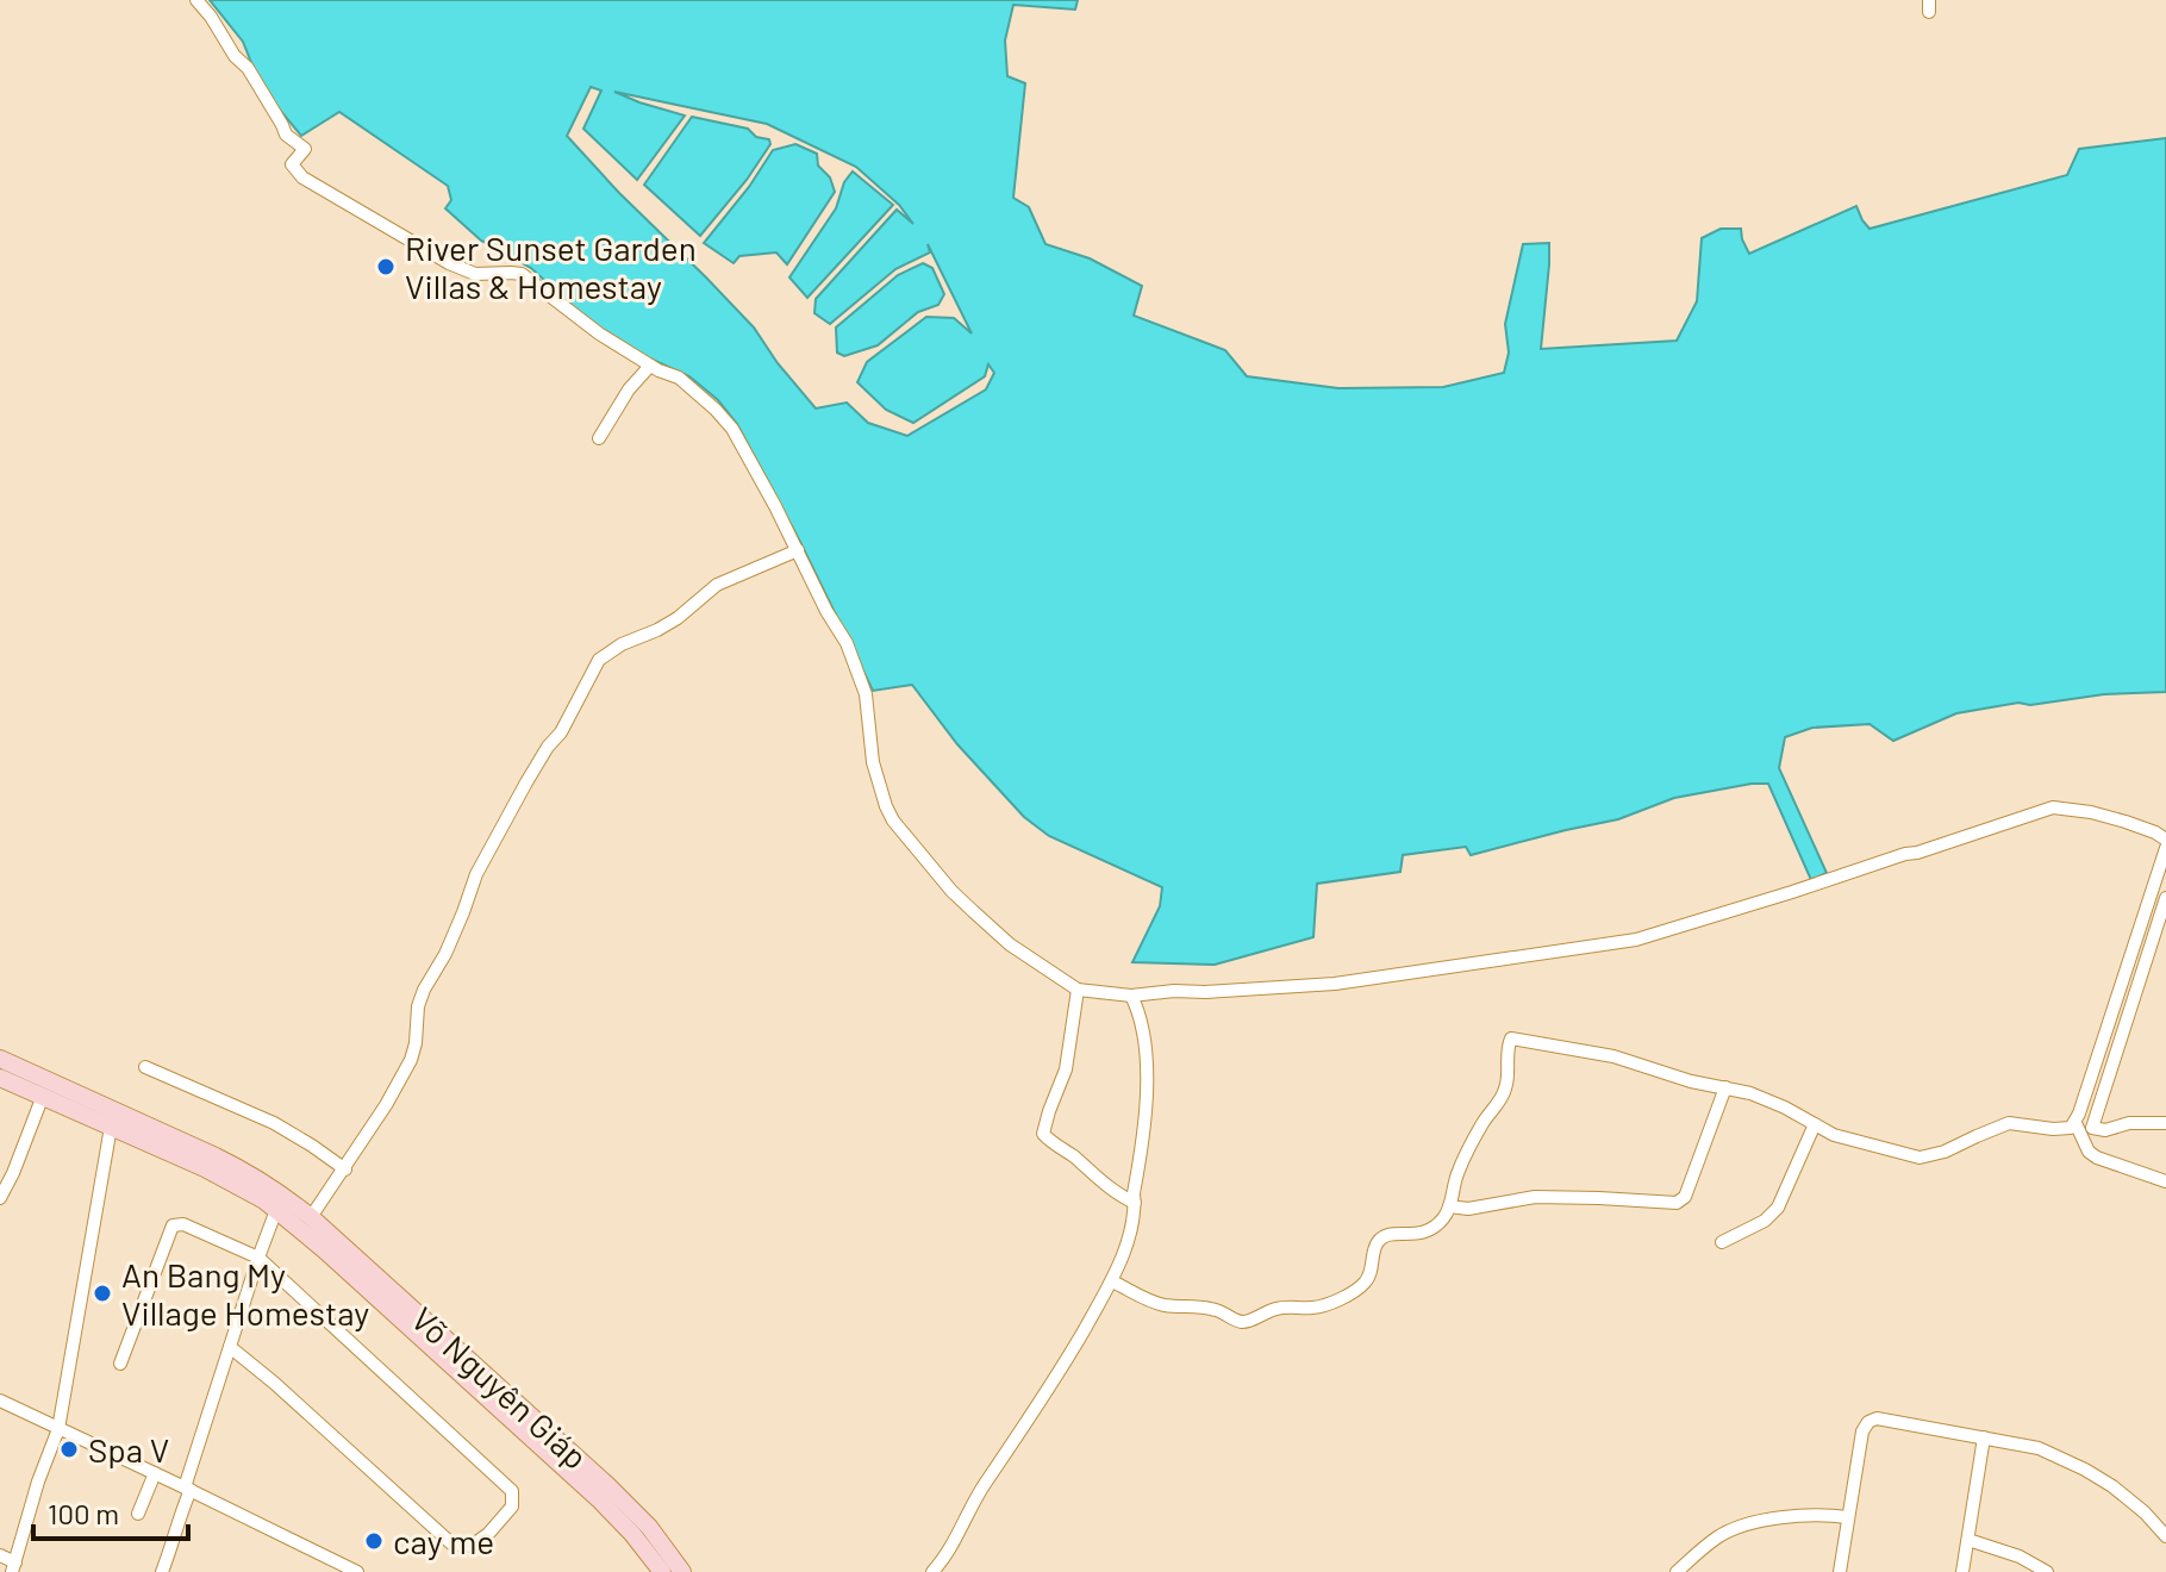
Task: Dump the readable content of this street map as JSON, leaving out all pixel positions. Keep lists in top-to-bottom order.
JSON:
{
  "streets": {
    "main road": ["Võ Nguyên Giáp"]
  },
  "places": [
    "River Sunset Garden Villas & Homestay",
    "An Bang My Village Homestay",
    "Spa V",
    "cay me"
  ],
  "scale_bar": "100 m"
}
